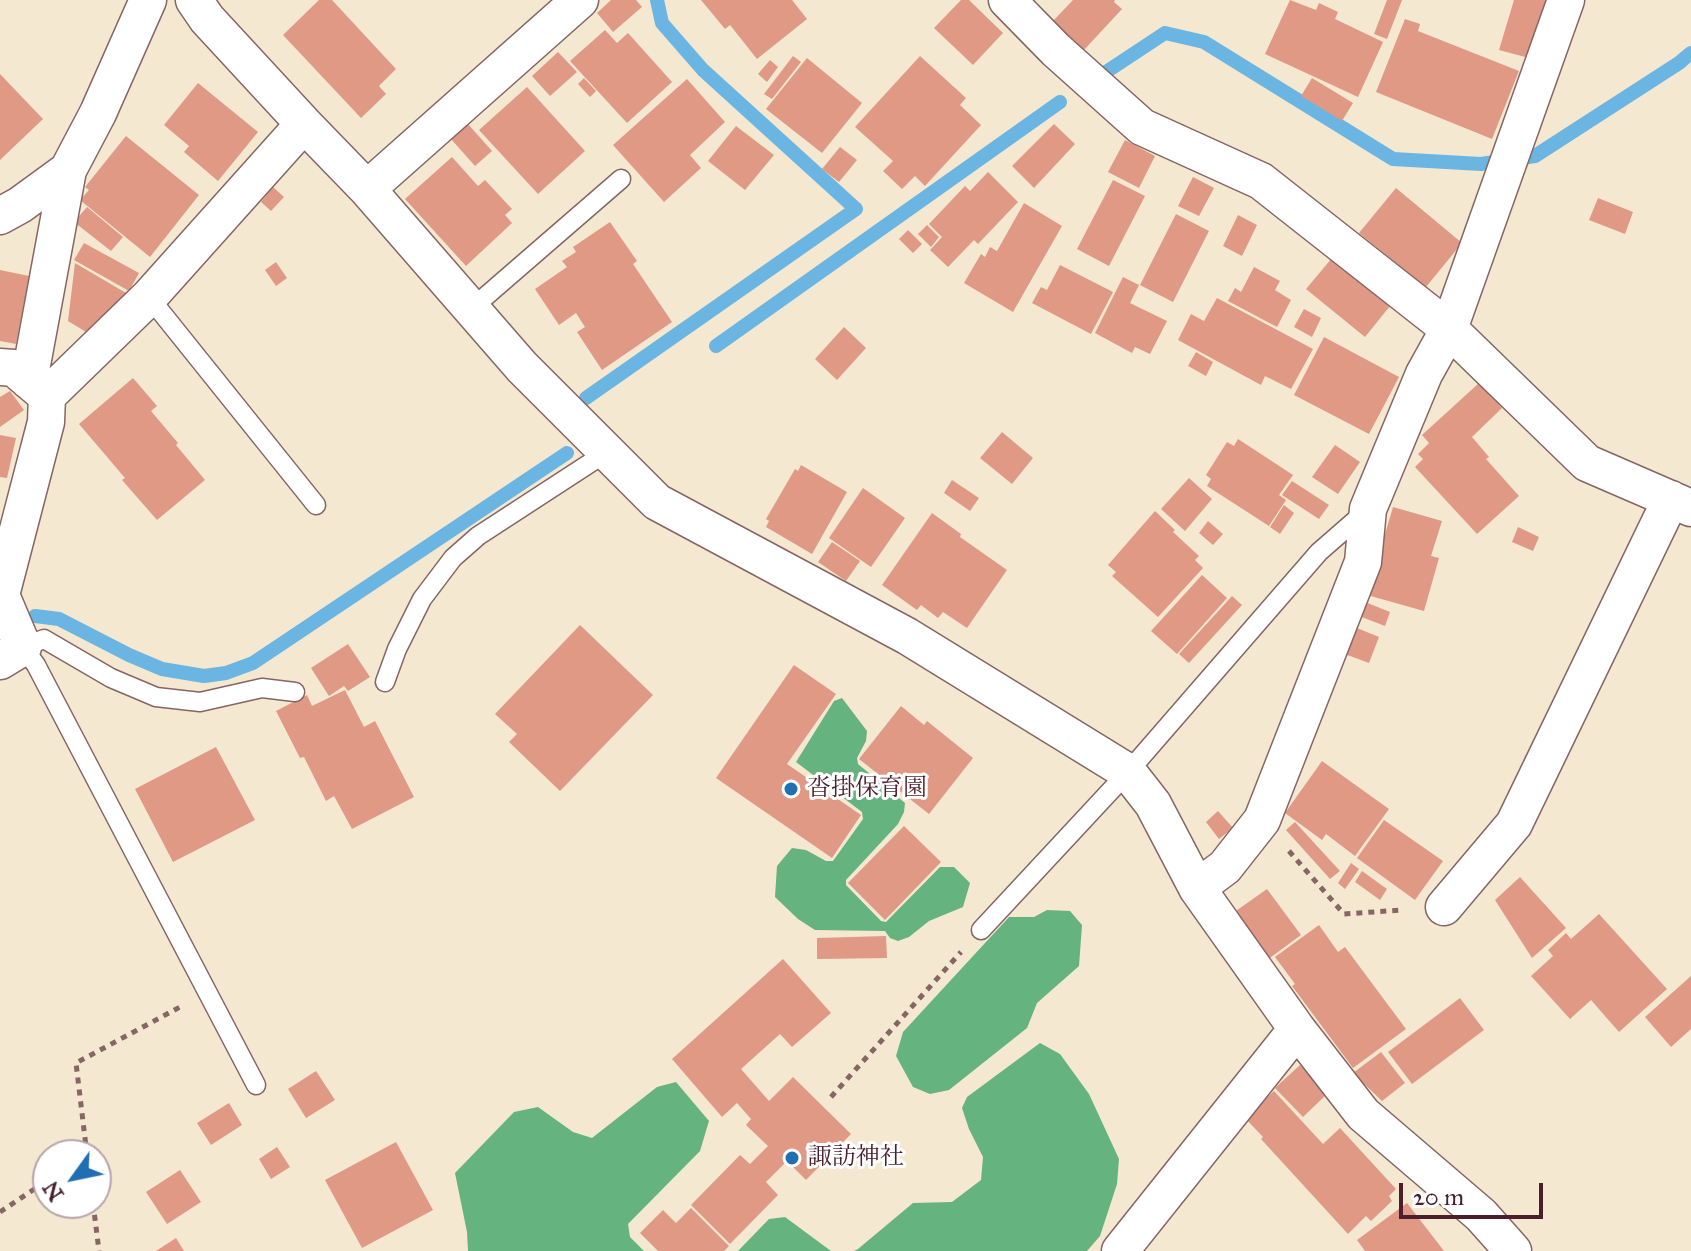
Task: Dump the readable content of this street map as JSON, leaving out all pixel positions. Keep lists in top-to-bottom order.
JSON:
{
  "places": ["沓掛保育園", "諏訪神社"],
  "scale_bar": "20 m",
  "north": "bottom left"
}
